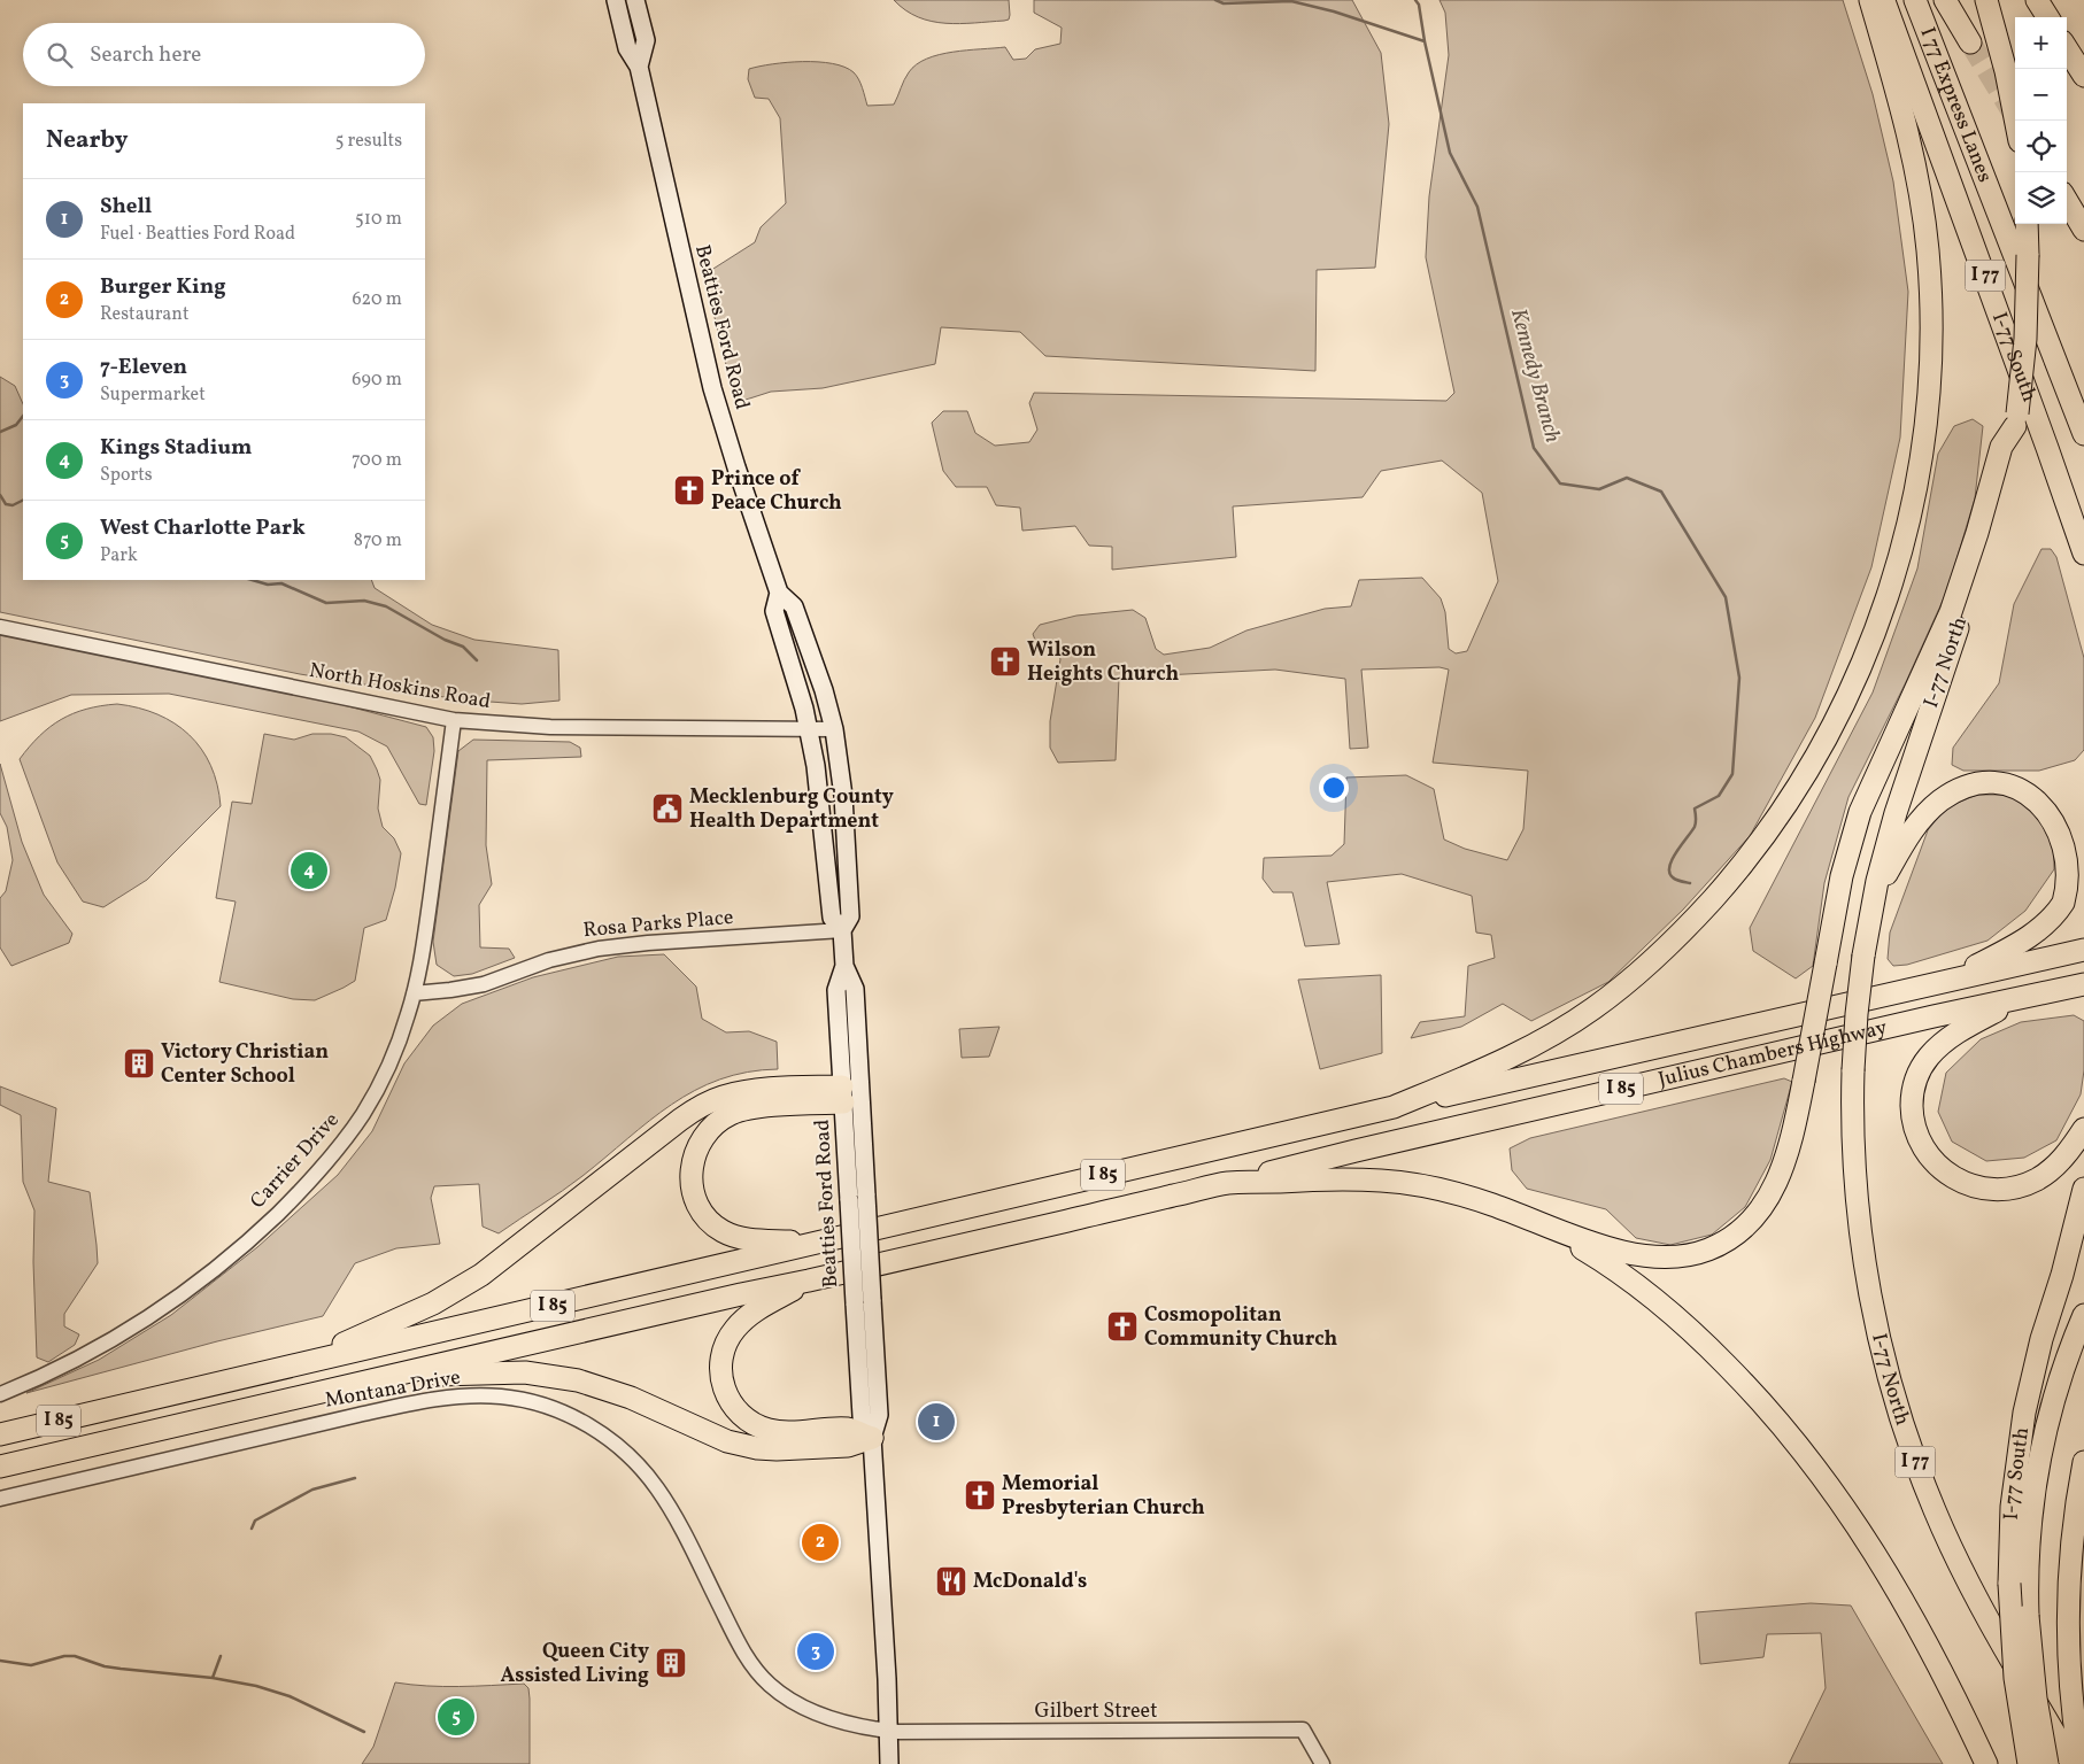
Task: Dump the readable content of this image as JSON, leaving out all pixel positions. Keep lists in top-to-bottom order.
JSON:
{
  "streets": {
    "highway": [
      "I 77 Express Lanes",
      "I 77",
      "I-77 South",
      "I-77 North",
      "Julius Chambers Highway",
      "I 85"
    ],
    "main road": ["Beatties Ford Road"],
    "street": [
      "North Hoskins Road",
      "Rosa Parks Place",
      "Carrier Drive",
      "Montana Drive",
      "Gilbert Street"
    ]
  },
  "crossings": [
    ["Beatties Ford Road", "North Hoskins Road"],
    ["Beatties Ford Road", "Rosa Parks Place"],
    ["Beatties Ford Road", "Montana Drive"],
    ["Beatties Ford Road", "Gilbert Street"],
    ["North Hoskins Road", "Carrier Drive"],
    ["Rosa Parks Place", "Carrier Drive"],
    ["Julius Chambers Highway", "I 85"],
    ["Montana Drive", "Gilbert Street"]
  ],
  "water": ["Kennedy Branch"],
  "places": {
    "church": [
      "Prince of Peace Church",
      "Wilson Heights Church",
      "Cosmopolitan Community Church",
      "Memorial Presbyterian Church"
    ],
    "public building": ["Mecklenburg County Health Department"],
    "building": ["Victory Christian Center School", "Queen City Assisted Living"],
    "restaurant": ["McDonald's"]
  },
  "page": {
    "map_buttons": ["+", "−"],
    "search": "Search here",
    "heading": ["Nearby", "5 results"],
    "list": [
      {
        "mark": "1",
        "name": "Shell",
        "note": "Fuel · Beatties Ford Road",
        "value": "510 m"
      },
      {
        "mark": "2",
        "name": "Burger King",
        "note": "Restaurant",
        "value": "620 m"
      },
      {
        "mark": "3",
        "name": "7-Eleven",
        "note": "Supermarket",
        "value": "690 m"
      },
      {
        "mark": "4",
        "name": "Kings Stadium",
        "note": "Sports",
        "value": "700 m"
      },
      {
        "mark": "5",
        "name": "West Charlotte Park",
        "note": "Park",
        "value": "870 m"
      }
    ],
    "pins": [
      "4",
      "1",
      "2",
      "3",
      "5"
    ]
  }
}
